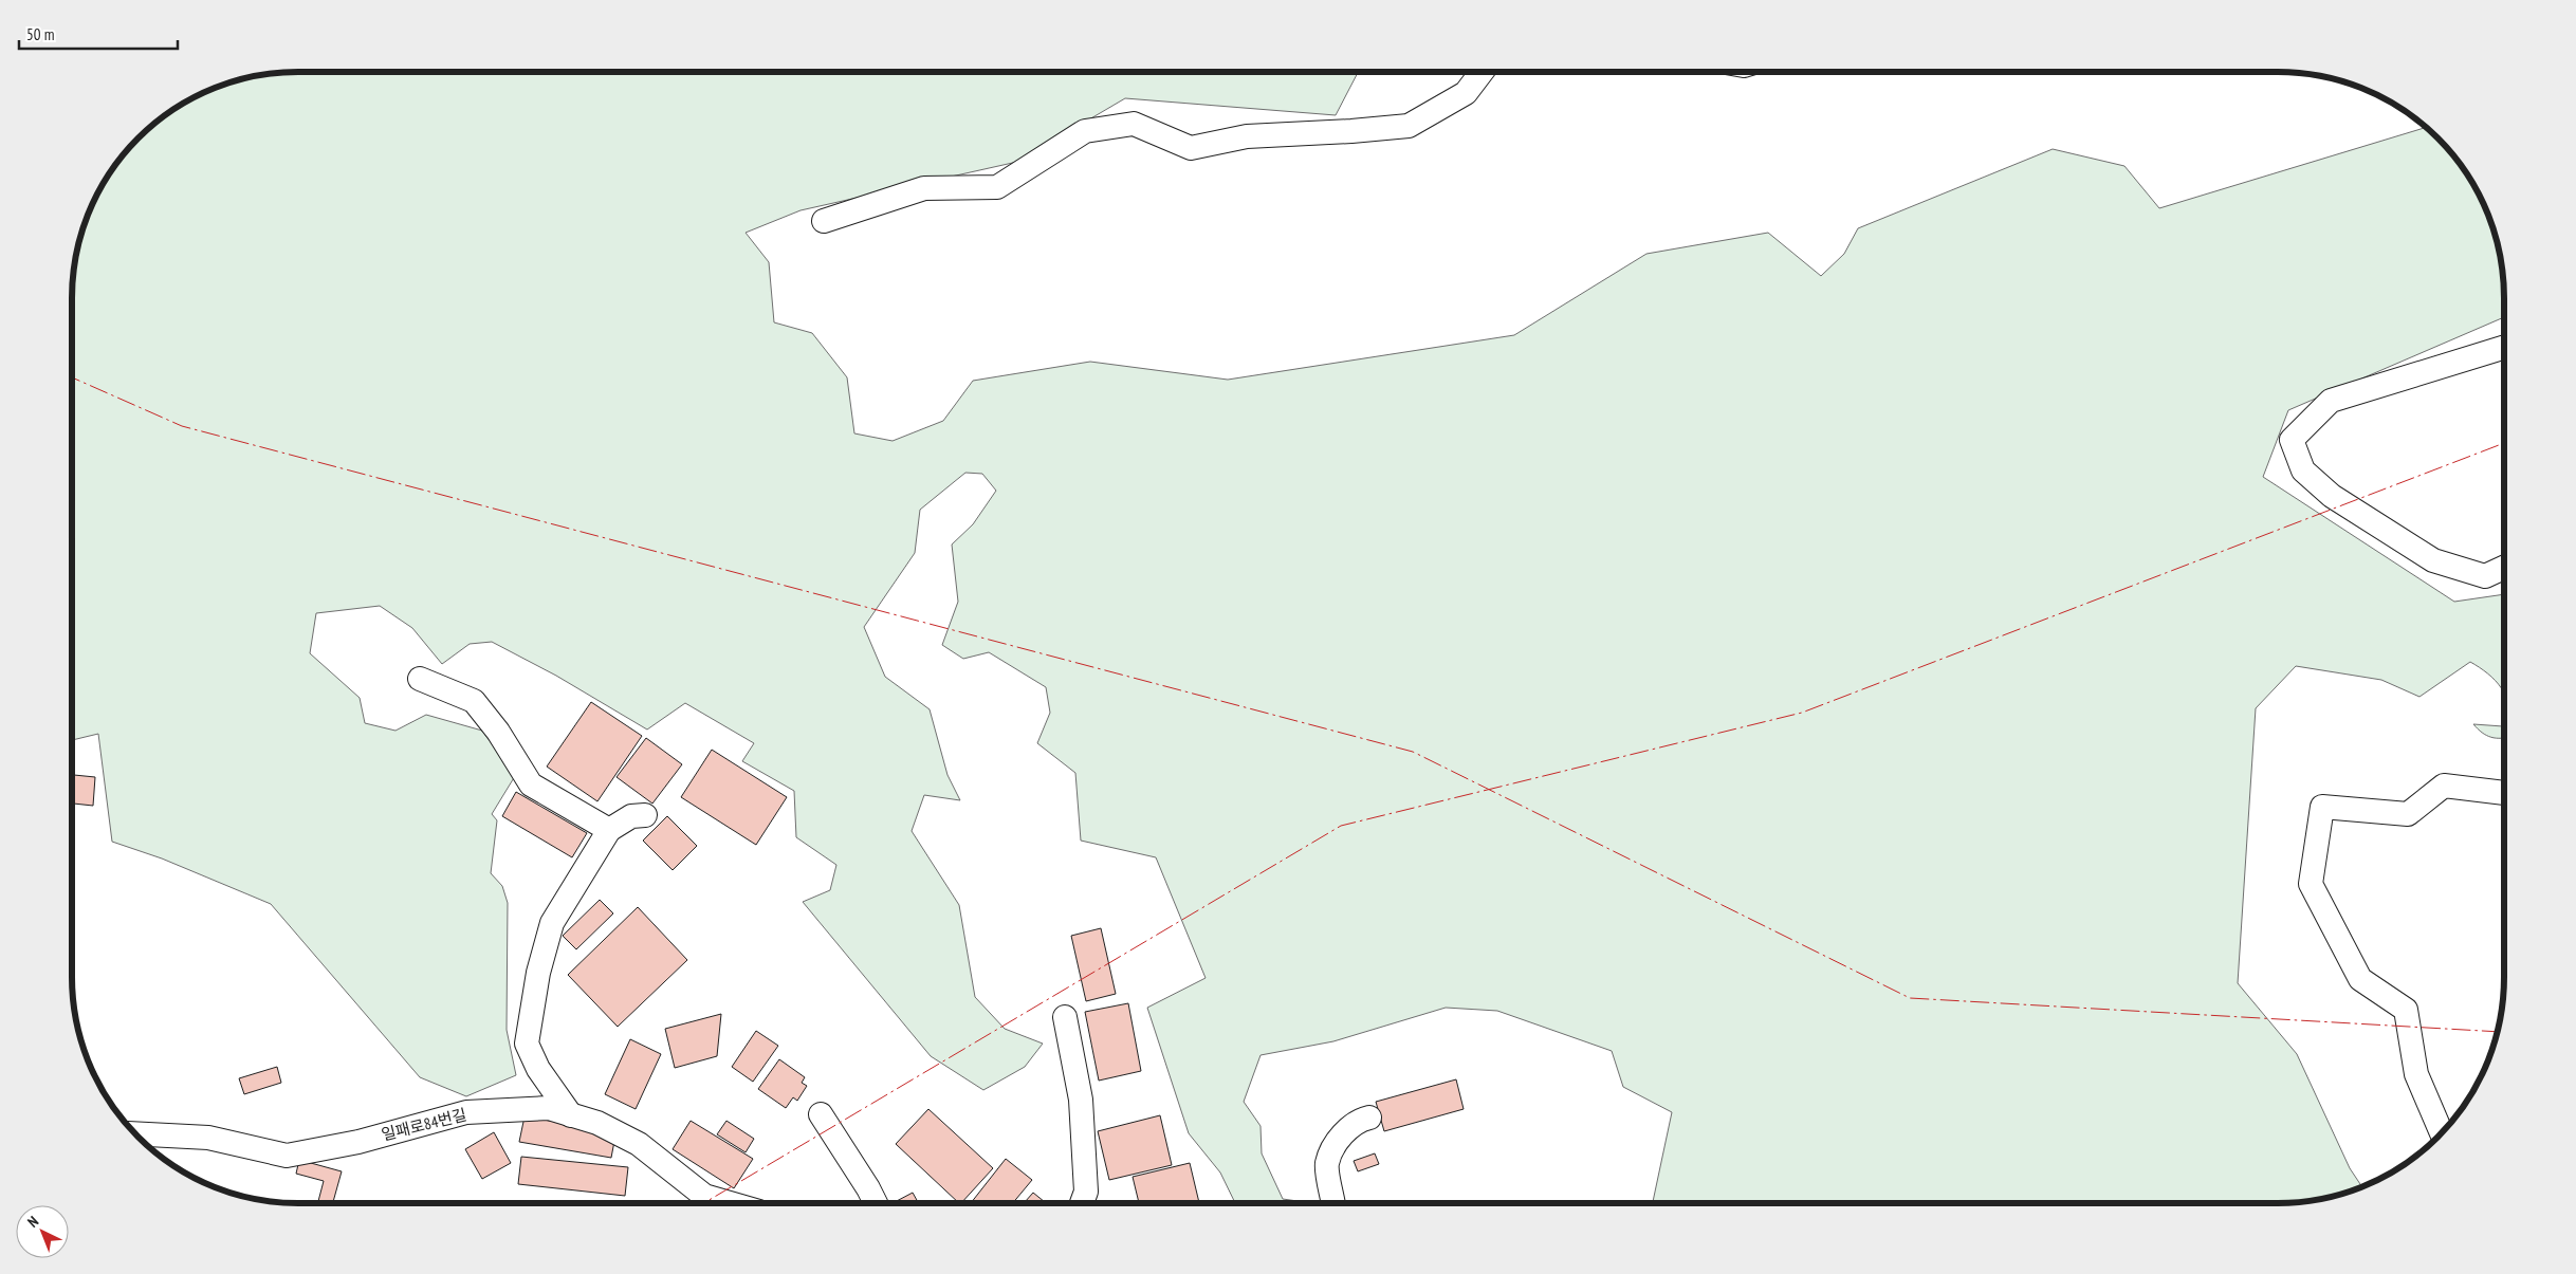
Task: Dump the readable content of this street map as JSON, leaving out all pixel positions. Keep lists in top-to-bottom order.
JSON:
{
  "streets": {
    "street": ["일패로84번길"]
  },
  "scale_bar": "50 m",
  "north": "top left"
}
